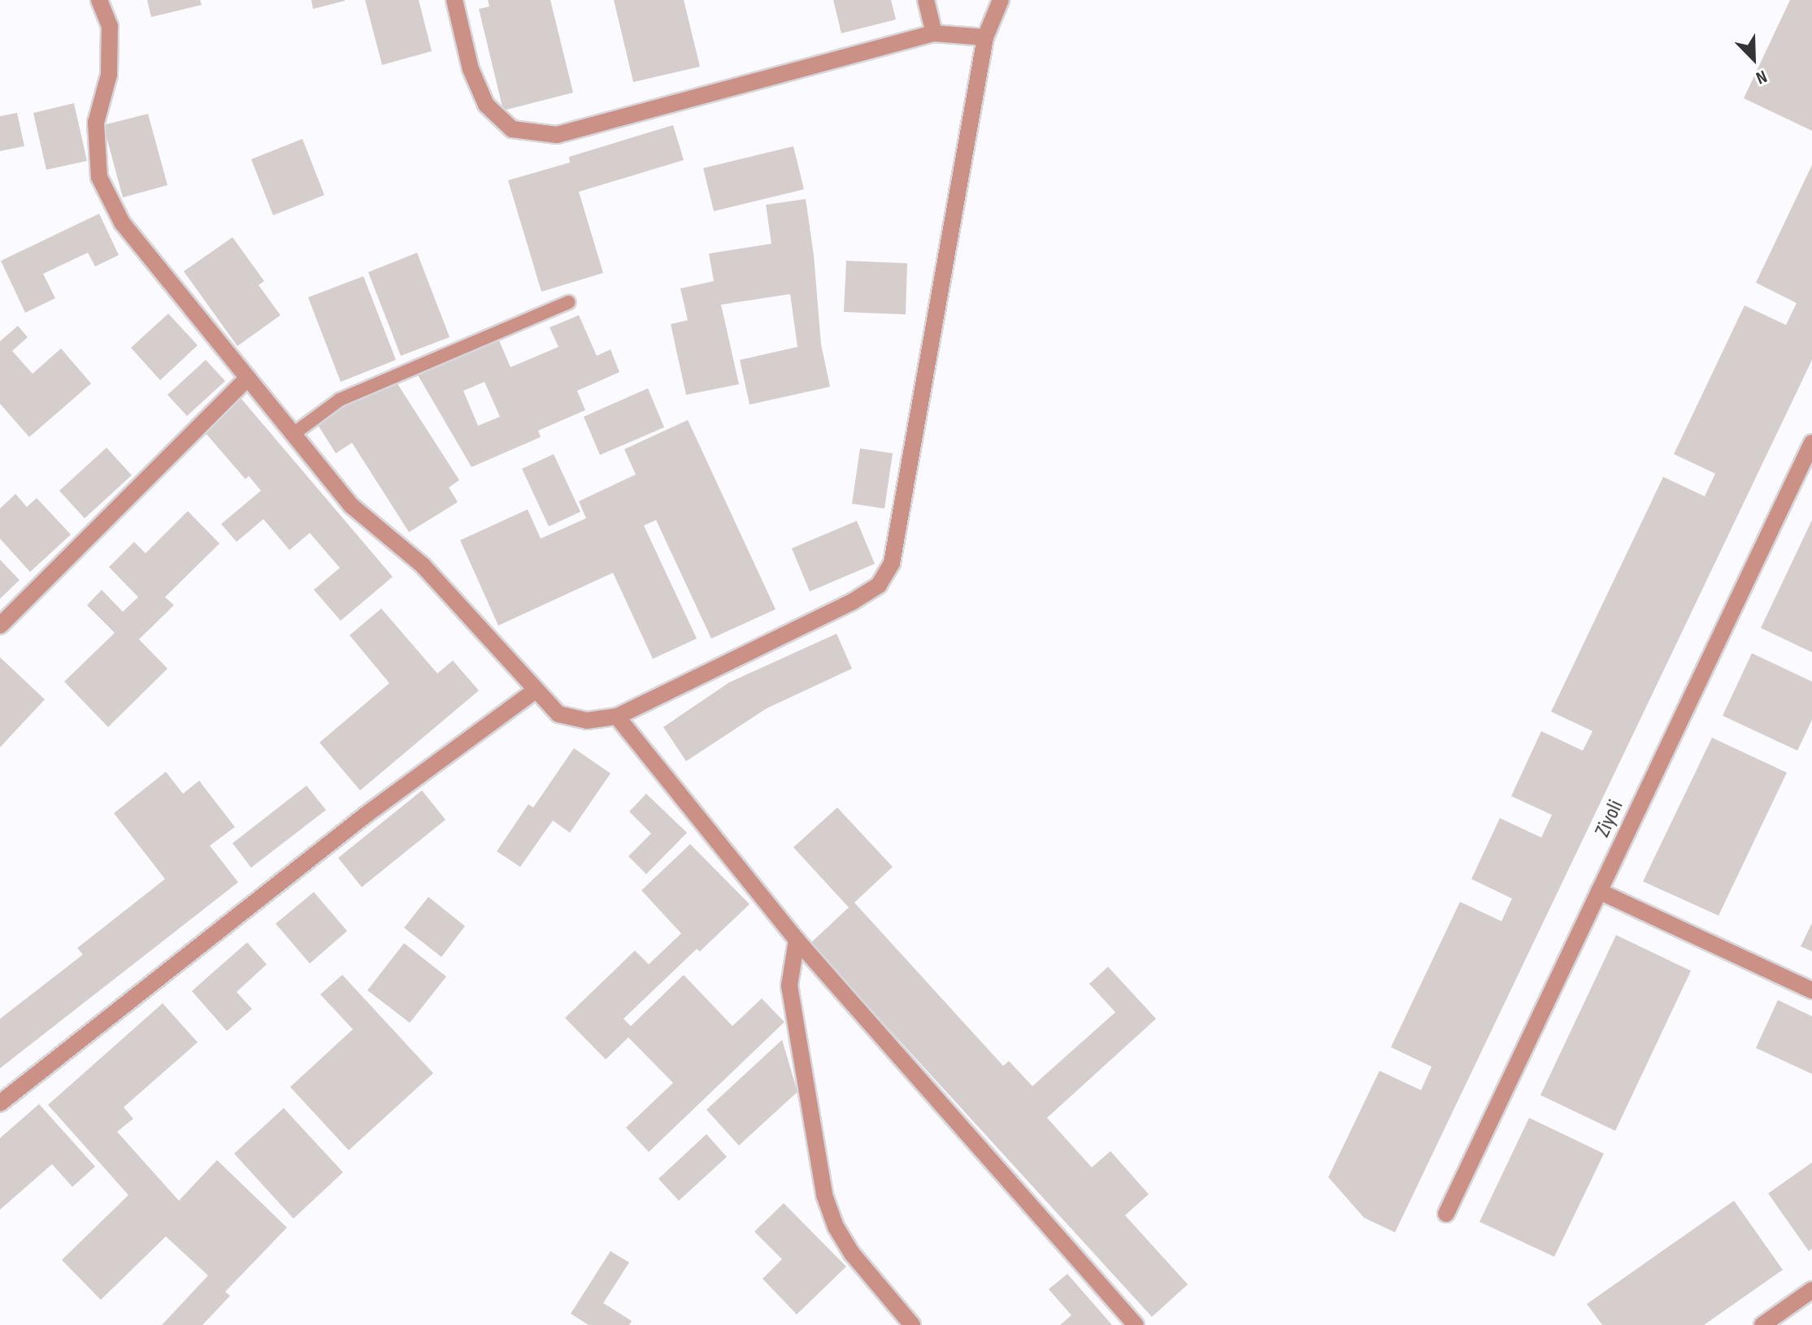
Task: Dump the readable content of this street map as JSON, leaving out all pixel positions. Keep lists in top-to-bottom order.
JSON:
{
  "streets": {
    "street": ["Ziyoli"]
  },
  "north": "bottom right"
}
